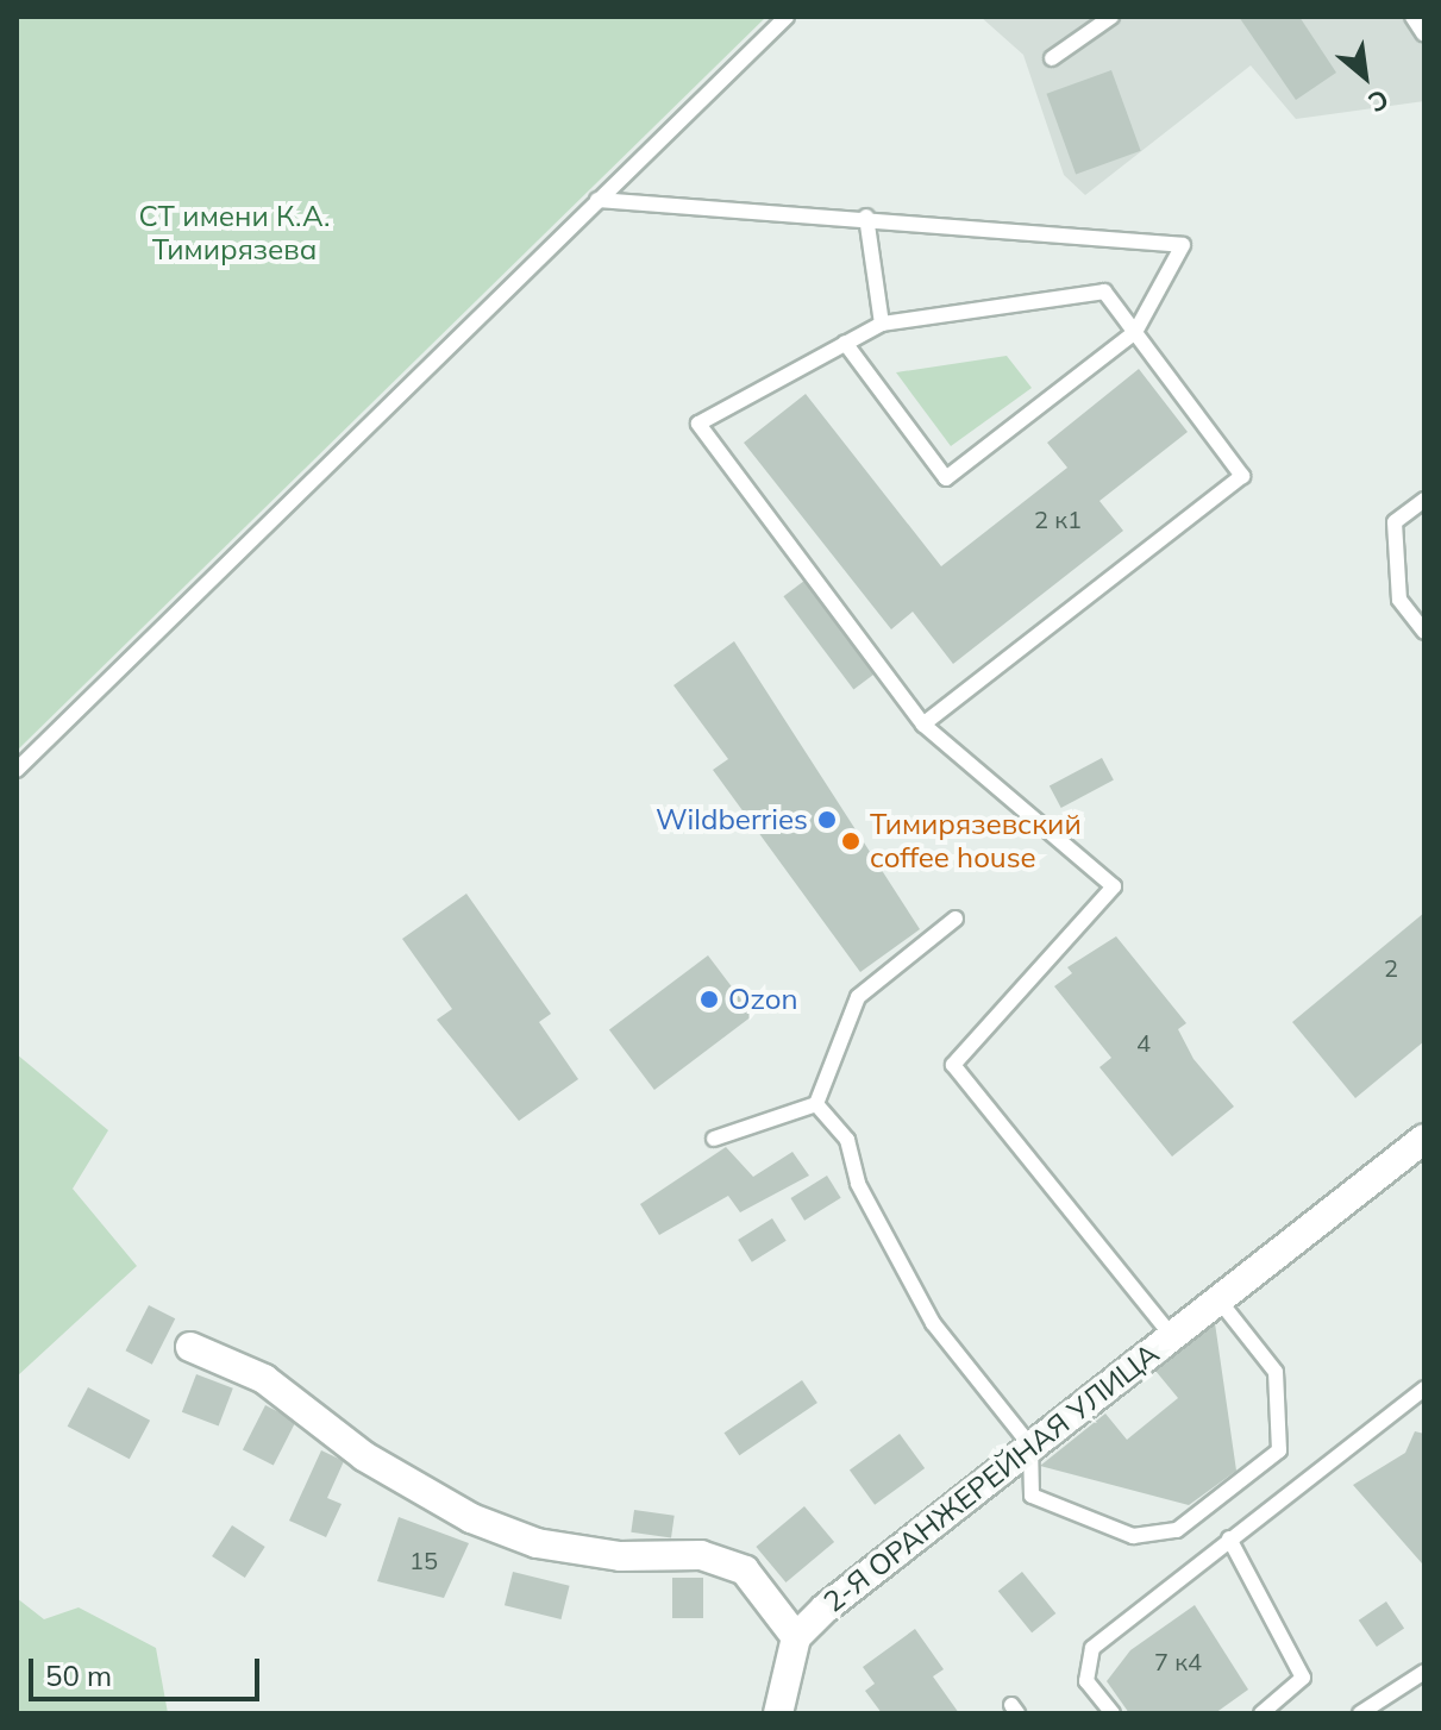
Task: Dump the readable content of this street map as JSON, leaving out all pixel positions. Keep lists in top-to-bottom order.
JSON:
{
  "streets": {
    "street": ["2-Я ОРАНЖЕРЕЙНАЯ УЛИЦА"]
  },
  "parks": ["СТ имени К.А. Тимирязева"],
  "places": ["Wildberries", "Тимирязевский coffee house", "Ozon"],
  "house_numbers": [
    "2 к1",
    "2",
    "4",
    "15",
    "7 к4"
  ],
  "scale_bar": "50 m",
  "north": "bottom right"
}
